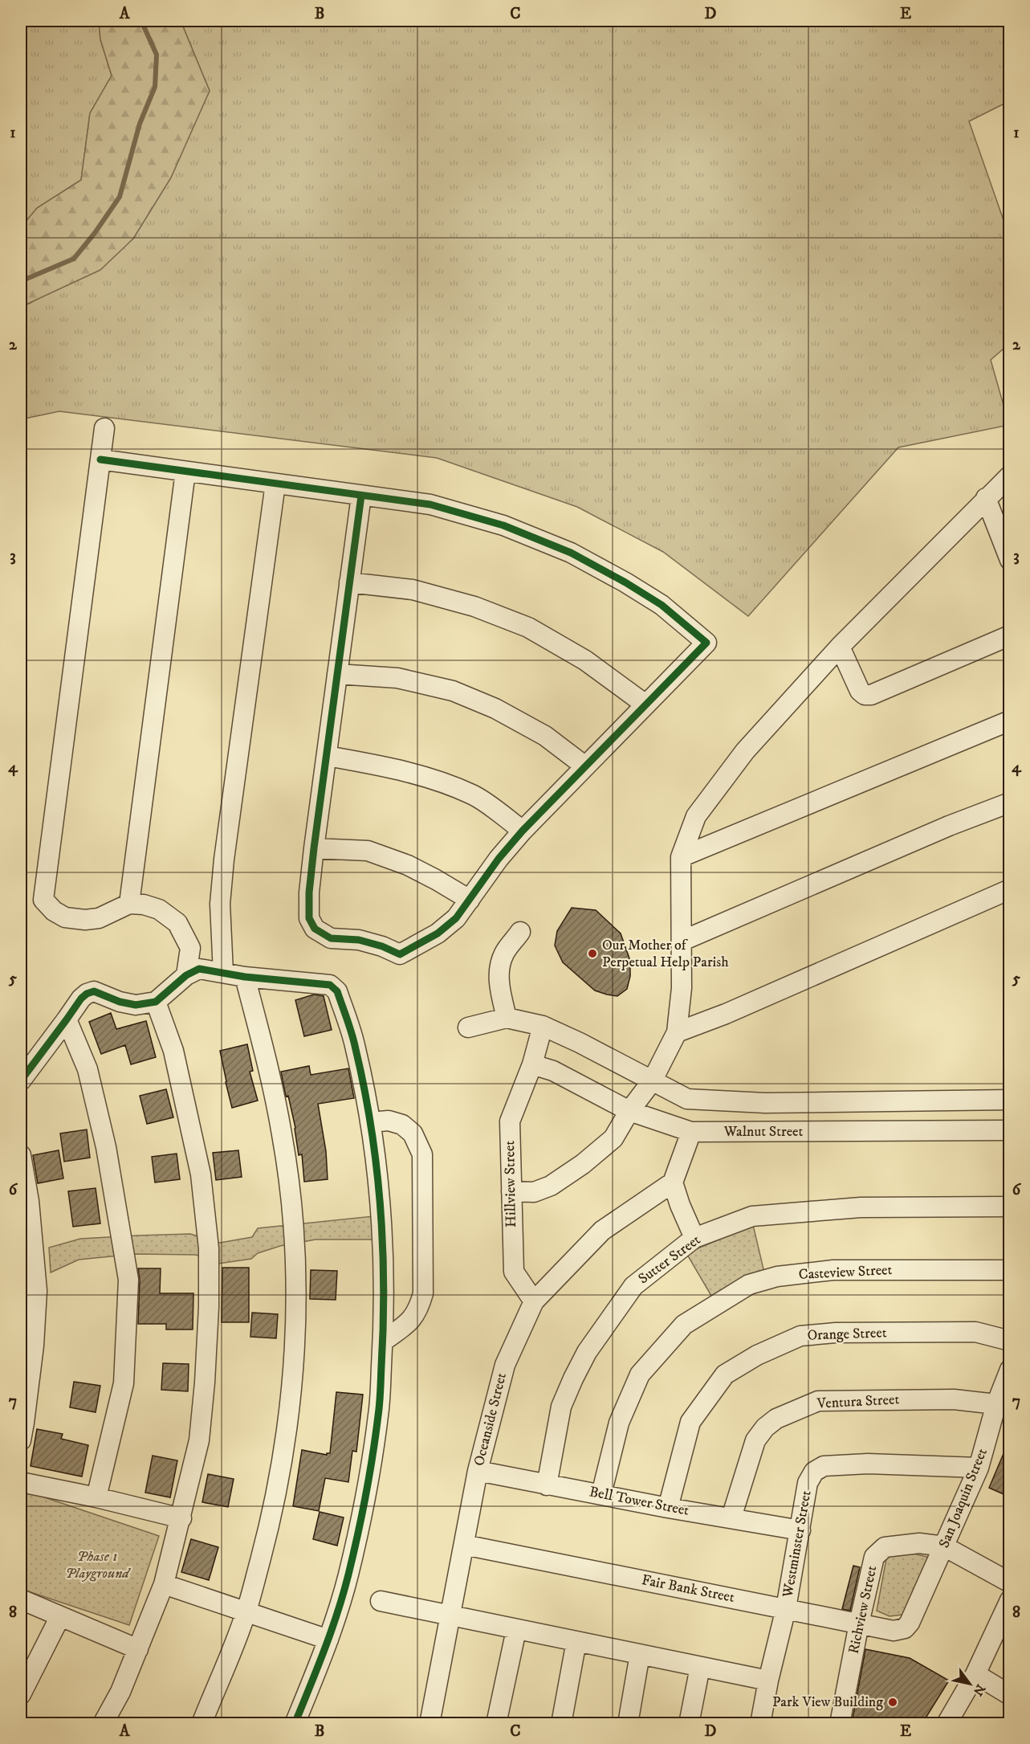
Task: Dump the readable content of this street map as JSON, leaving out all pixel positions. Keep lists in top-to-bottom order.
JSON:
{
  "streets": {
    "street": [
      "Walnut Street",
      "Hillview Street",
      "Sutter Street",
      "Casteview Street",
      "Orange Street",
      "Ventura Street",
      "Oceanside Street",
      "San Joaquin Street",
      "Bell Tower Street",
      "Westminster Street",
      "Fair Bank Street",
      "Richview Street"
    ]
  },
  "crossings": [
    ["Walnut Street", "Hillview Street"],
    ["Hillview Street", "Oceanside Street"],
    ["Sutter Street", "Bell Tower Street"],
    ["Casteview Street", "Bell Tower Street"],
    ["Orange Street", "Bell Tower Street"],
    ["Ventura Street", "San Joaquin Street"],
    ["Ventura Street", "Bell Tower Street"],
    ["Oceanside Street", "Bell Tower Street"],
    ["Oceanside Street", "Fair Bank Street"],
    ["San Joaquin Street", "Westminster Street"],
    ["San Joaquin Street", "Fair Bank Street"],
    ["San Joaquin Street", "Richview Street"],
    ["Bell Tower Street", "Westminster Street"],
    ["Westminster Street", "Fair Bank Street"],
    ["Fair Bank Street", "Richview Street"]
  ],
  "parks": ["Phase 1 Playground"],
  "places": ["Our Mother of Perpetual Help Parish", "Park View Building"],
  "north": "bottom right",
  "grid": {
    "columns": [
      "A",
      "B",
      "C",
      "D",
      "E"
    ],
    "rows": [
      "1",
      "2",
      "3",
      "4",
      "5",
      "6",
      "7",
      "8"
    ]
  }
}
